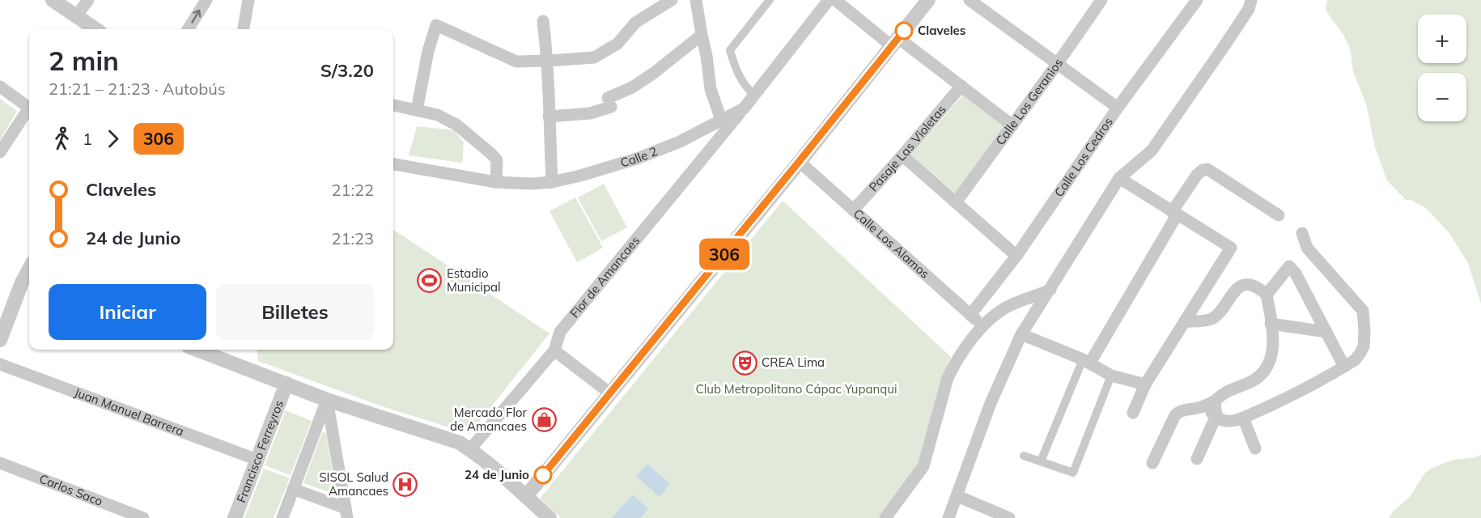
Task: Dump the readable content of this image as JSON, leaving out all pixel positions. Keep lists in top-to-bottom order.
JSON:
{
  "streets": {
    "street": [
      "Calle Los Geranios",
      "Pasaje Las Violetas",
      "Calle 2",
      "Calle Los Cedros",
      "Calle Los Alamos",
      "Flor de Amancaes",
      "Juan Manuel Barrera",
      "Francisco Ferreyros",
      "Carlos Saco"
    ]
  },
  "crossings": [
    ["Pasaje Las Violetas", "Calle Los Alamos"],
    ["Calle 2", "Flor de Amancaes"],
    ["Calle Los Cedros", "Calle Los Alamos"],
    ["Juan Manuel Barrera", "Francisco Ferreyros"]
  ],
  "parks": ["Club Metropolitano Cápac Yupanqui"],
  "places": {
    "other": ["Claveles", "24 de Junio"],
    "sports": ["Estadio Municipal"],
    "theatre": ["CREA Lima"],
    "shop": ["Mercado Flor de Amancaes"],
    "hospital": ["SISOL Salud Amancaes"]
  },
  "lines": ["bus line 306"],
  "page": {
    "on_map": "306",
    "map_buttons": ["+", "−"],
    "heading": ["2 min", "21:21 – 21:23 · Autobús", "S/3.20"],
    "legs": ["1", "306"],
    "list": [
      {
        "name": "Claveles",
        "value": "21:22"
      },
      {
        "name": "24 de Junio",
        "value": "21:23"
      }
    ],
    "buttons": ["Iniciar", "Billetes"]
  }
}
